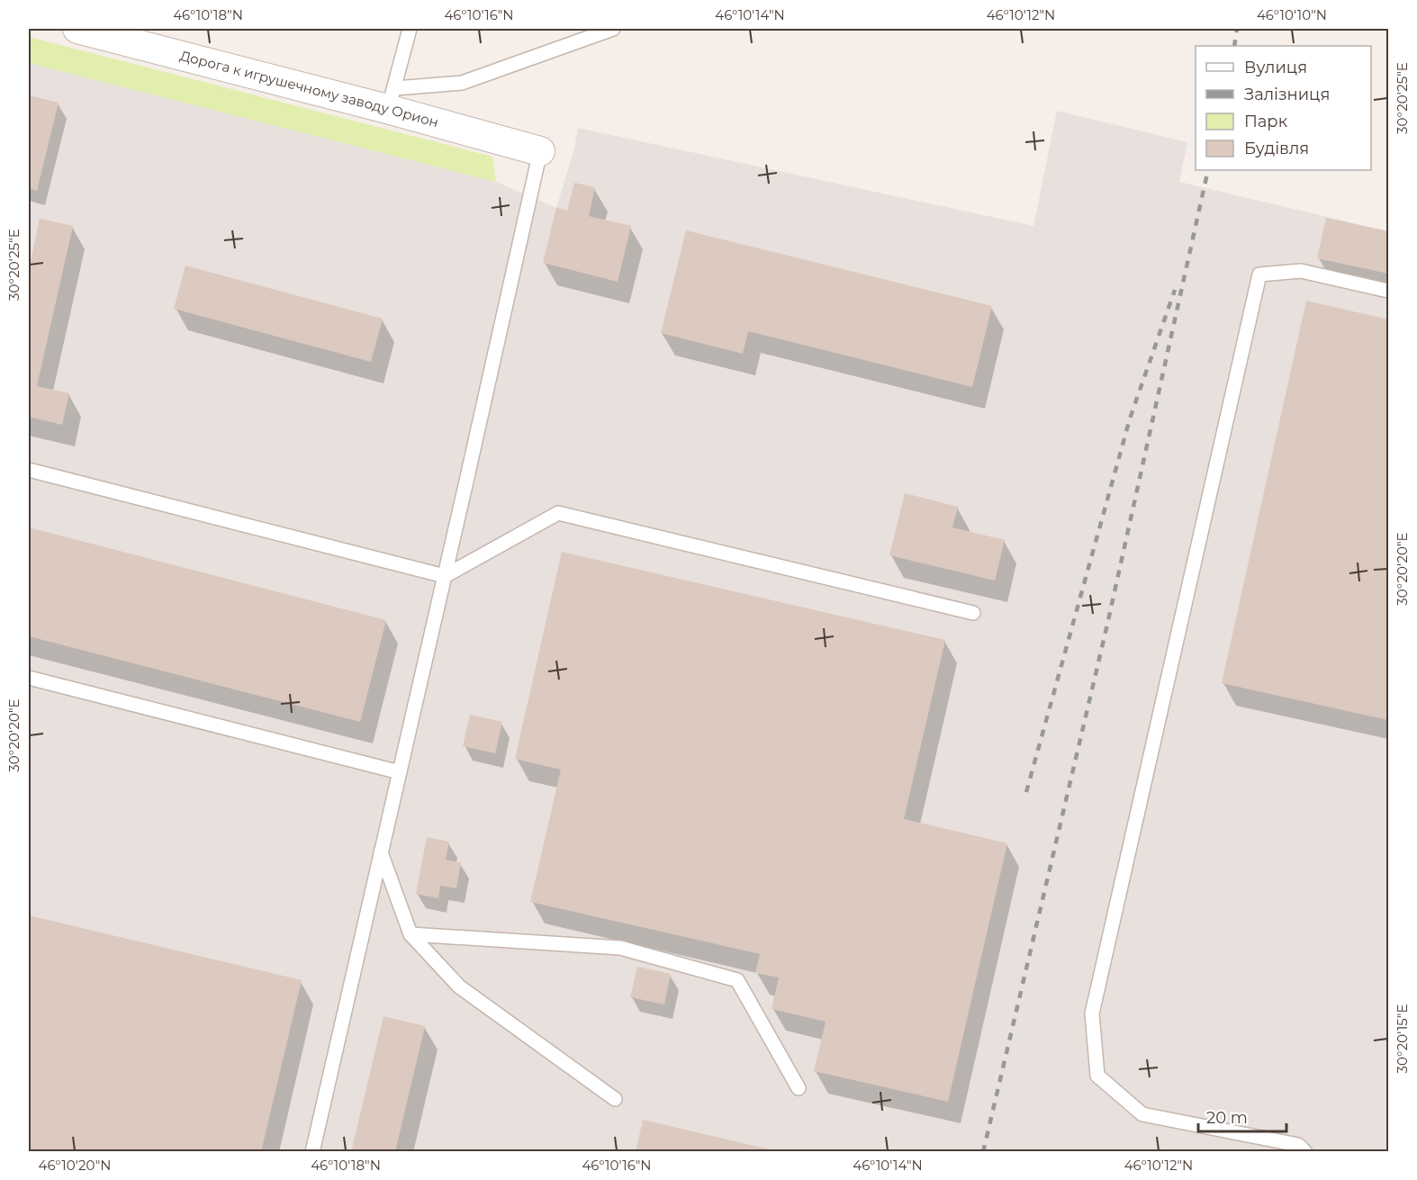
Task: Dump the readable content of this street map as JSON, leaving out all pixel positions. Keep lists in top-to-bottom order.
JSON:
{
  "streets": {
    "street": ["Дорога к игрушечному заводу Орион"]
  },
  "legend": [
    "Вулиця",
    "Залізниця",
    "Парк",
    "Будівля"
  ],
  "scale_bar": "20 m",
  "coordinates": [
    "46°10'18\"N",
    "46°10'16\"N",
    "46°10'14\"N",
    "46°10'12\"N",
    "46°10'10\"N",
    "30°20'25\"E",
    "30°20'20\"E",
    "30°20'15\"E",
    "46°10'20\"N"
  ]
}
